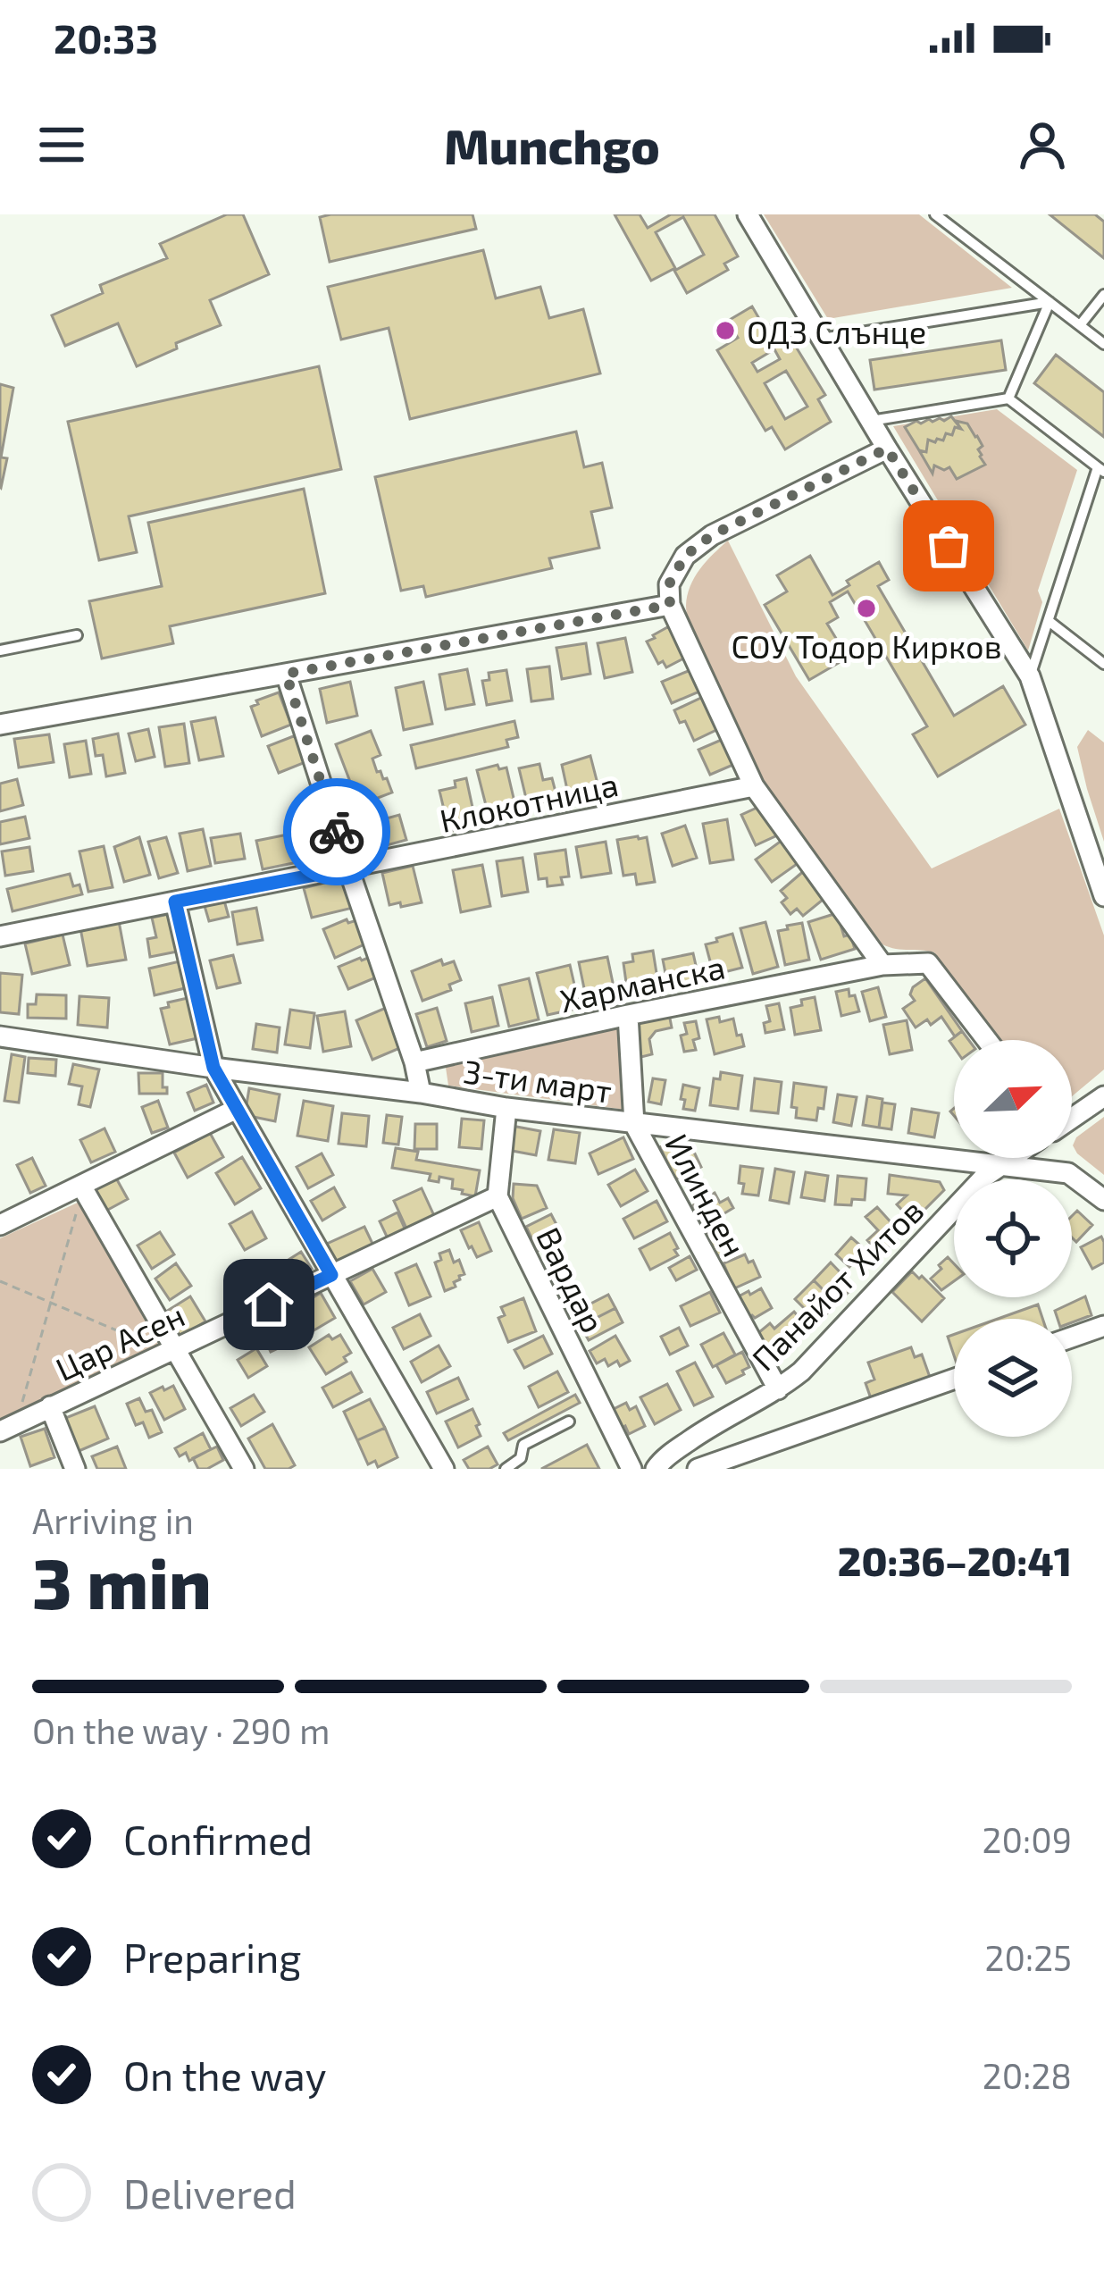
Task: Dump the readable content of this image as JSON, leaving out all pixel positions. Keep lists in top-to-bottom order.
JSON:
{
  "streets": {
    "street": [
      "Клокотница",
      "Харманска",
      "3-ти март",
      "Илинден",
      "Вардар",
      "Панайот Хитов",
      "Цар Асен"
    ]
  },
  "crossings": [
    ["Харманска", "Илинден"],
    ["3-ти март", "Илинден"],
    ["3-ти март", "Панайот Хитов"],
    ["Илинден", "Панайот Хитов"],
    ["Вардар", "Цар Асен"]
  ],
  "places": ["ОДЗ Слънце", "СОУ Тодор Кирков"],
  "north": "top right",
  "page": {
    "status": "20:33",
    "header": "Munchgo",
    "heading": ["3 min", "Arriving in", "20:36–20:41"],
    "bar": "On the way · 290 m",
    "list": [
      ["Confirmed", "20:09"],
      ["Preparing", "20:25"],
      ["On the way", "20:28"],
      "Delivered"
    ]
  }
}
